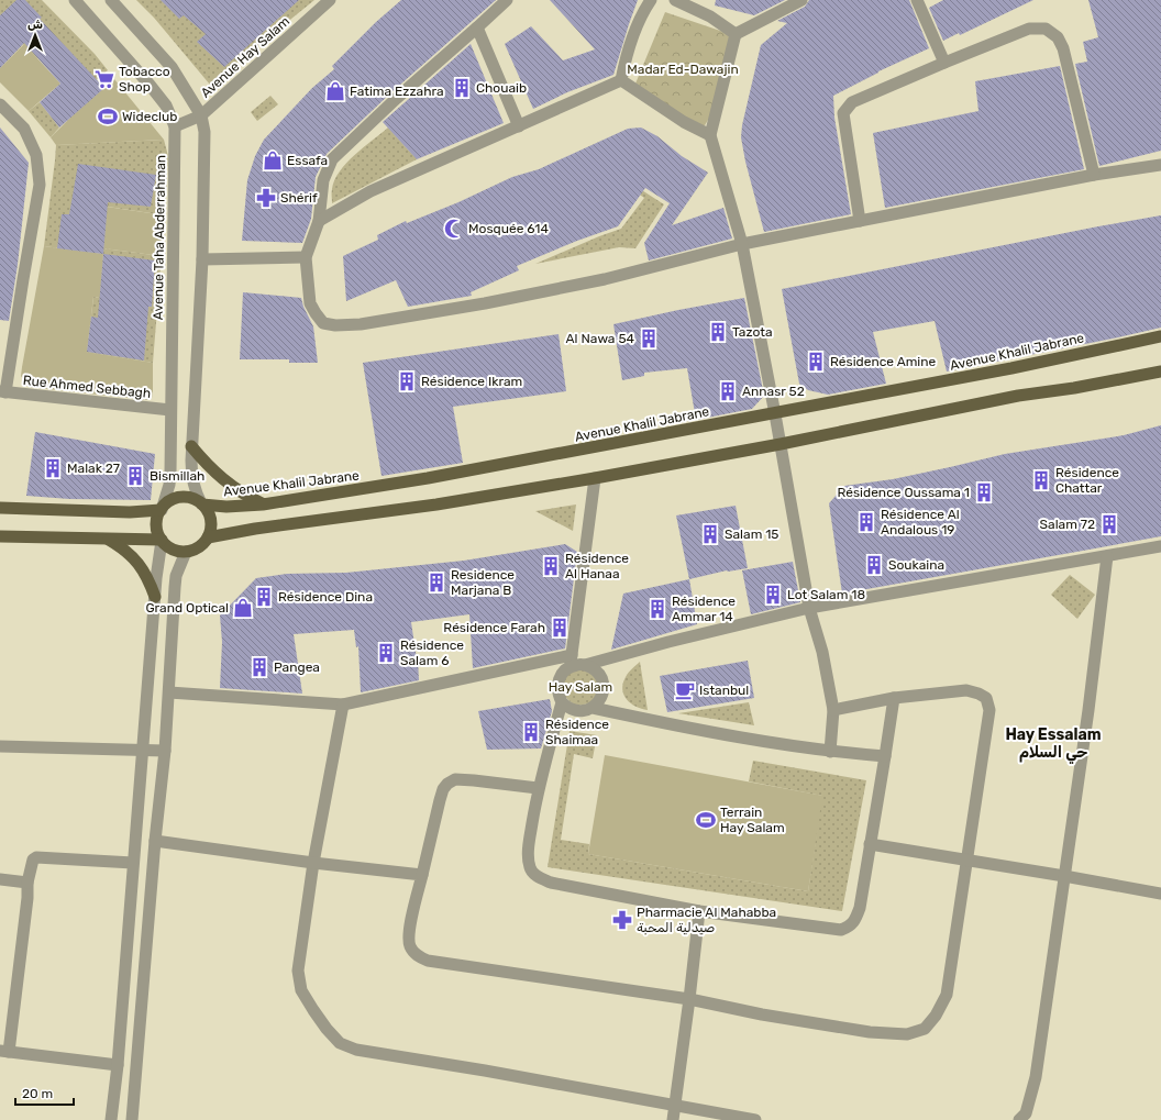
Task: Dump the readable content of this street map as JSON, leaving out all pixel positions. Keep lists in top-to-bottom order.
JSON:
{
  "streets": {
    "main road": ["Avenue Khalil Jabrane"],
    "street": ["Avenue Hay Salam", "Avenue Taha Abderrahman", "Rue Ahmed Sebbagh"]
  },
  "crossings": [
    ["Avenue Hay Salam", "Avenue Taha Abderrahman"],
    ["Avenue Taha Abderrahman", "Avenue Khalil Jabrane"],
    ["Avenue Taha Abderrahman", "Rue Ahmed Sebbagh"]
  ],
  "districts": ["Hay Essalam حي السلام"],
  "parks": ["Madar Ed-Dawajin", "Hay Salam"],
  "places": {
    "supermarket": ["Tobacco Shop"],
    "building": [
      "Chouaib",
      "Tazota",
      "Al Nawa 54",
      "Résidence Amine",
      "Résidence Ikram",
      "Annasr 52",
      "Malak 27",
      "Bismillah",
      "Résidence Chattar",
      "Résidence Oussama 1",
      "Résidence Al Andalous 19",
      "Salam 72",
      "Salam 15",
      "Soukaina",
      "Résidence Al Hanaa",
      "Residence Marjana B",
      "Lot Salam 18",
      "Résidence Dina",
      "Résidence Ammar 14",
      "Résidence Farah",
      "Résidence Salam 6",
      "Pangea",
      "Résidence Shaimaa"
    ],
    "shop": ["Fatima Ezzahra", "Essafa", "Grand Optical"],
    "sports": ["Wideclub", "Terrain Hay Salam"],
    "pharmacy": ["Shérif", "Pharmacie Al Mahabba صيدلية المحبة"],
    "mosque": ["Mosquée 614"],
    "cafe": ["Istanbul"]
  },
  "scale_bar": "20 m",
  "north": "top"
}
